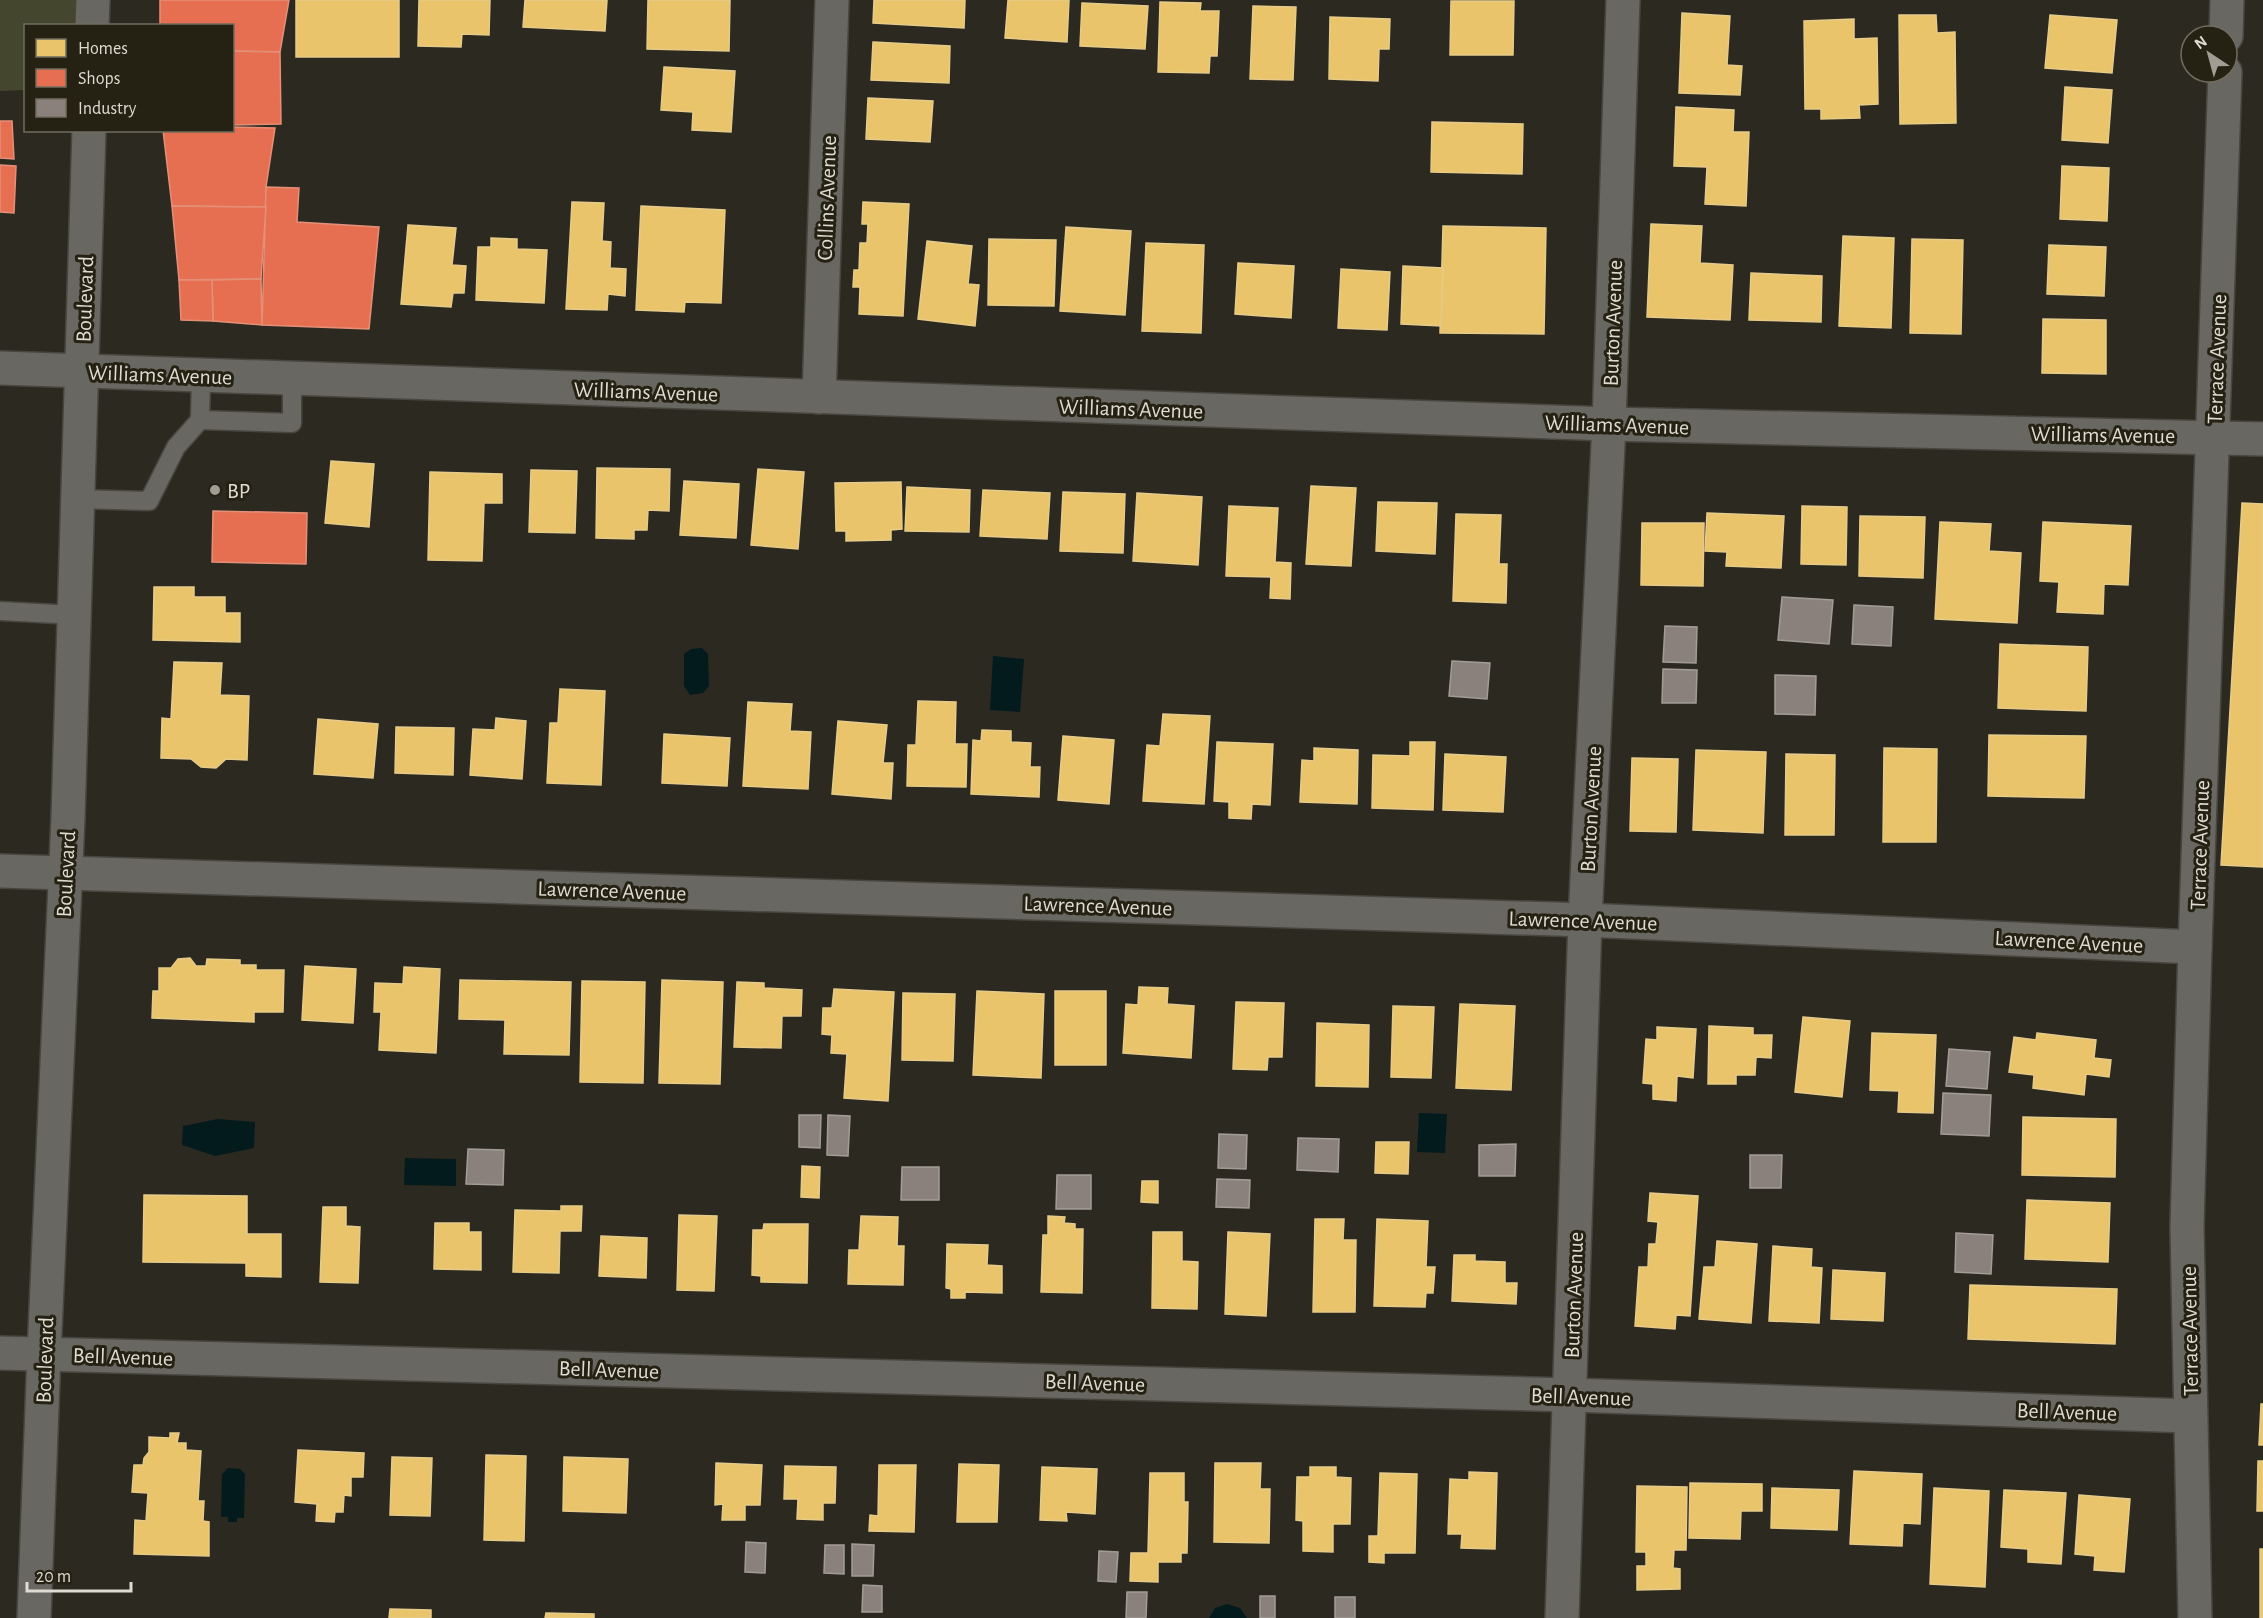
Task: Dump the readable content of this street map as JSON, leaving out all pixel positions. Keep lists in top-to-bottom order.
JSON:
{
  "streets": {
    "street": [
      "Collins Avenue",
      "Boulevard",
      "Burton Avenue",
      "Terrace Avenue",
      "Williams Avenue",
      "Lawrence Avenue",
      "Bell Avenue"
    ]
  },
  "crossings": [
    ["Collins Avenue", "Williams Avenue"],
    ["Boulevard", "Williams Avenue"],
    ["Boulevard", "Lawrence Avenue"],
    ["Boulevard", "Bell Avenue"],
    ["Burton Avenue", "Williams Avenue"],
    ["Burton Avenue", "Lawrence Avenue"],
    ["Burton Avenue", "Bell Avenue"],
    ["Terrace Avenue", "Williams Avenue"],
    ["Terrace Avenue", "Lawrence Avenue"],
    ["Terrace Avenue", "Bell Avenue"]
  ],
  "places": ["BP"],
  "legend": ["Homes", "Shops", "Industry"],
  "scale_bar": "20 m",
  "north": "top left"
}
